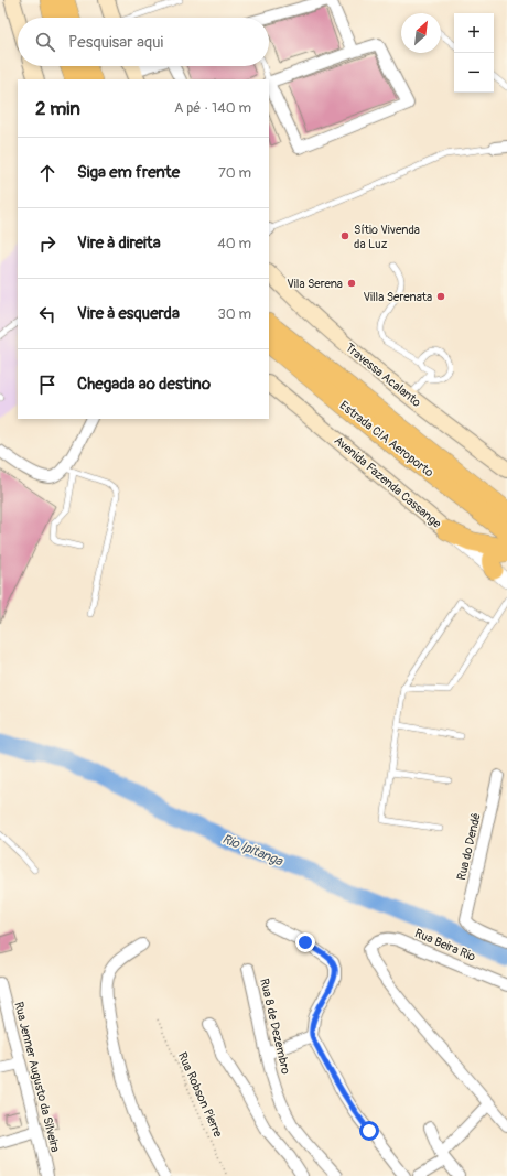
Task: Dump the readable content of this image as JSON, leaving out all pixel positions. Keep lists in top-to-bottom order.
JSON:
{
  "streets": {
    "highway": ["Estrada CIA Aeroporto"],
    "main road": ["Travessa Acalanto", "Avenida Fazenda Cassange"],
    "street": [
      "Rua do Dendê",
      "Rua Beira Rio",
      "Rua 8 de Dezembro",
      "Rua Jenner Augusto da Silveira"
    ],
    "path": ["Rua Robson Pierre"]
  },
  "water": ["Rio Ipitanga"],
  "places": ["Sítio Vivenda da Luz", "Vila Serena", "Villa Serenata"],
  "north": "top right",
  "page": {
    "map_buttons": ["+", "−"],
    "search": "Pesquisar aqui",
    "heading": ["2 min", "A pé · 140 m"],
    "list": [
      ["Siga em frente", "70 m"],
      ["Vire à direita", "40 m"],
      ["Vire à esquerda", "30 m"],
      "Chegada ao destino"
    ]
  }
}
